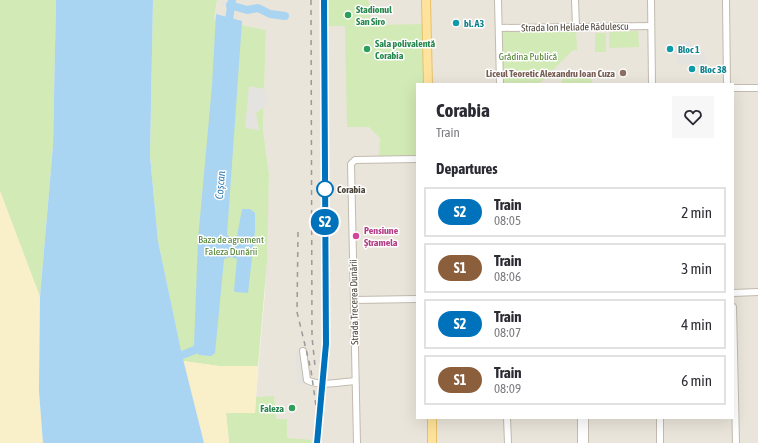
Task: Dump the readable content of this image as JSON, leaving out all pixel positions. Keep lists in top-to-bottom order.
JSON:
{
  "streets": {
    "street": ["Strada Ion Heliade Rădulescu", "Strada Trecerea Dunării"]
  },
  "water": ["Coșcan"],
  "parks": ["Grădina Publică", "Baza de agrement Faleza Dunării"],
  "places": [
    "Stadionul San Siro",
    "bl. A3",
    "Sala polivalentă Corabia",
    "Bloc 1",
    "Bloc 38",
    "Liceul Teoretic Alexandru Ioan Cuza",
    "Corabia",
    "Pensiune Ștramela",
    "Faleza"
  ],
  "page": {
    "on_map": "S2",
    "heading": [
      ["Corabia", "Train"],
      "Departures"
    ],
    "list": [
      {
        "mark": "S2",
        "name": "Train",
        "note": "08:05",
        "value": "2 min"
      },
      {
        "mark": "S1",
        "name": "Train",
        "note": "08:06",
        "value": "3 min"
      },
      {
        "mark": "S2",
        "name": "Train",
        "note": "08:07",
        "value": "4 min"
      },
      {
        "mark": "S1",
        "name": "Train",
        "note": "08:09",
        "value": "6 min"
      }
    ]
  }
}
